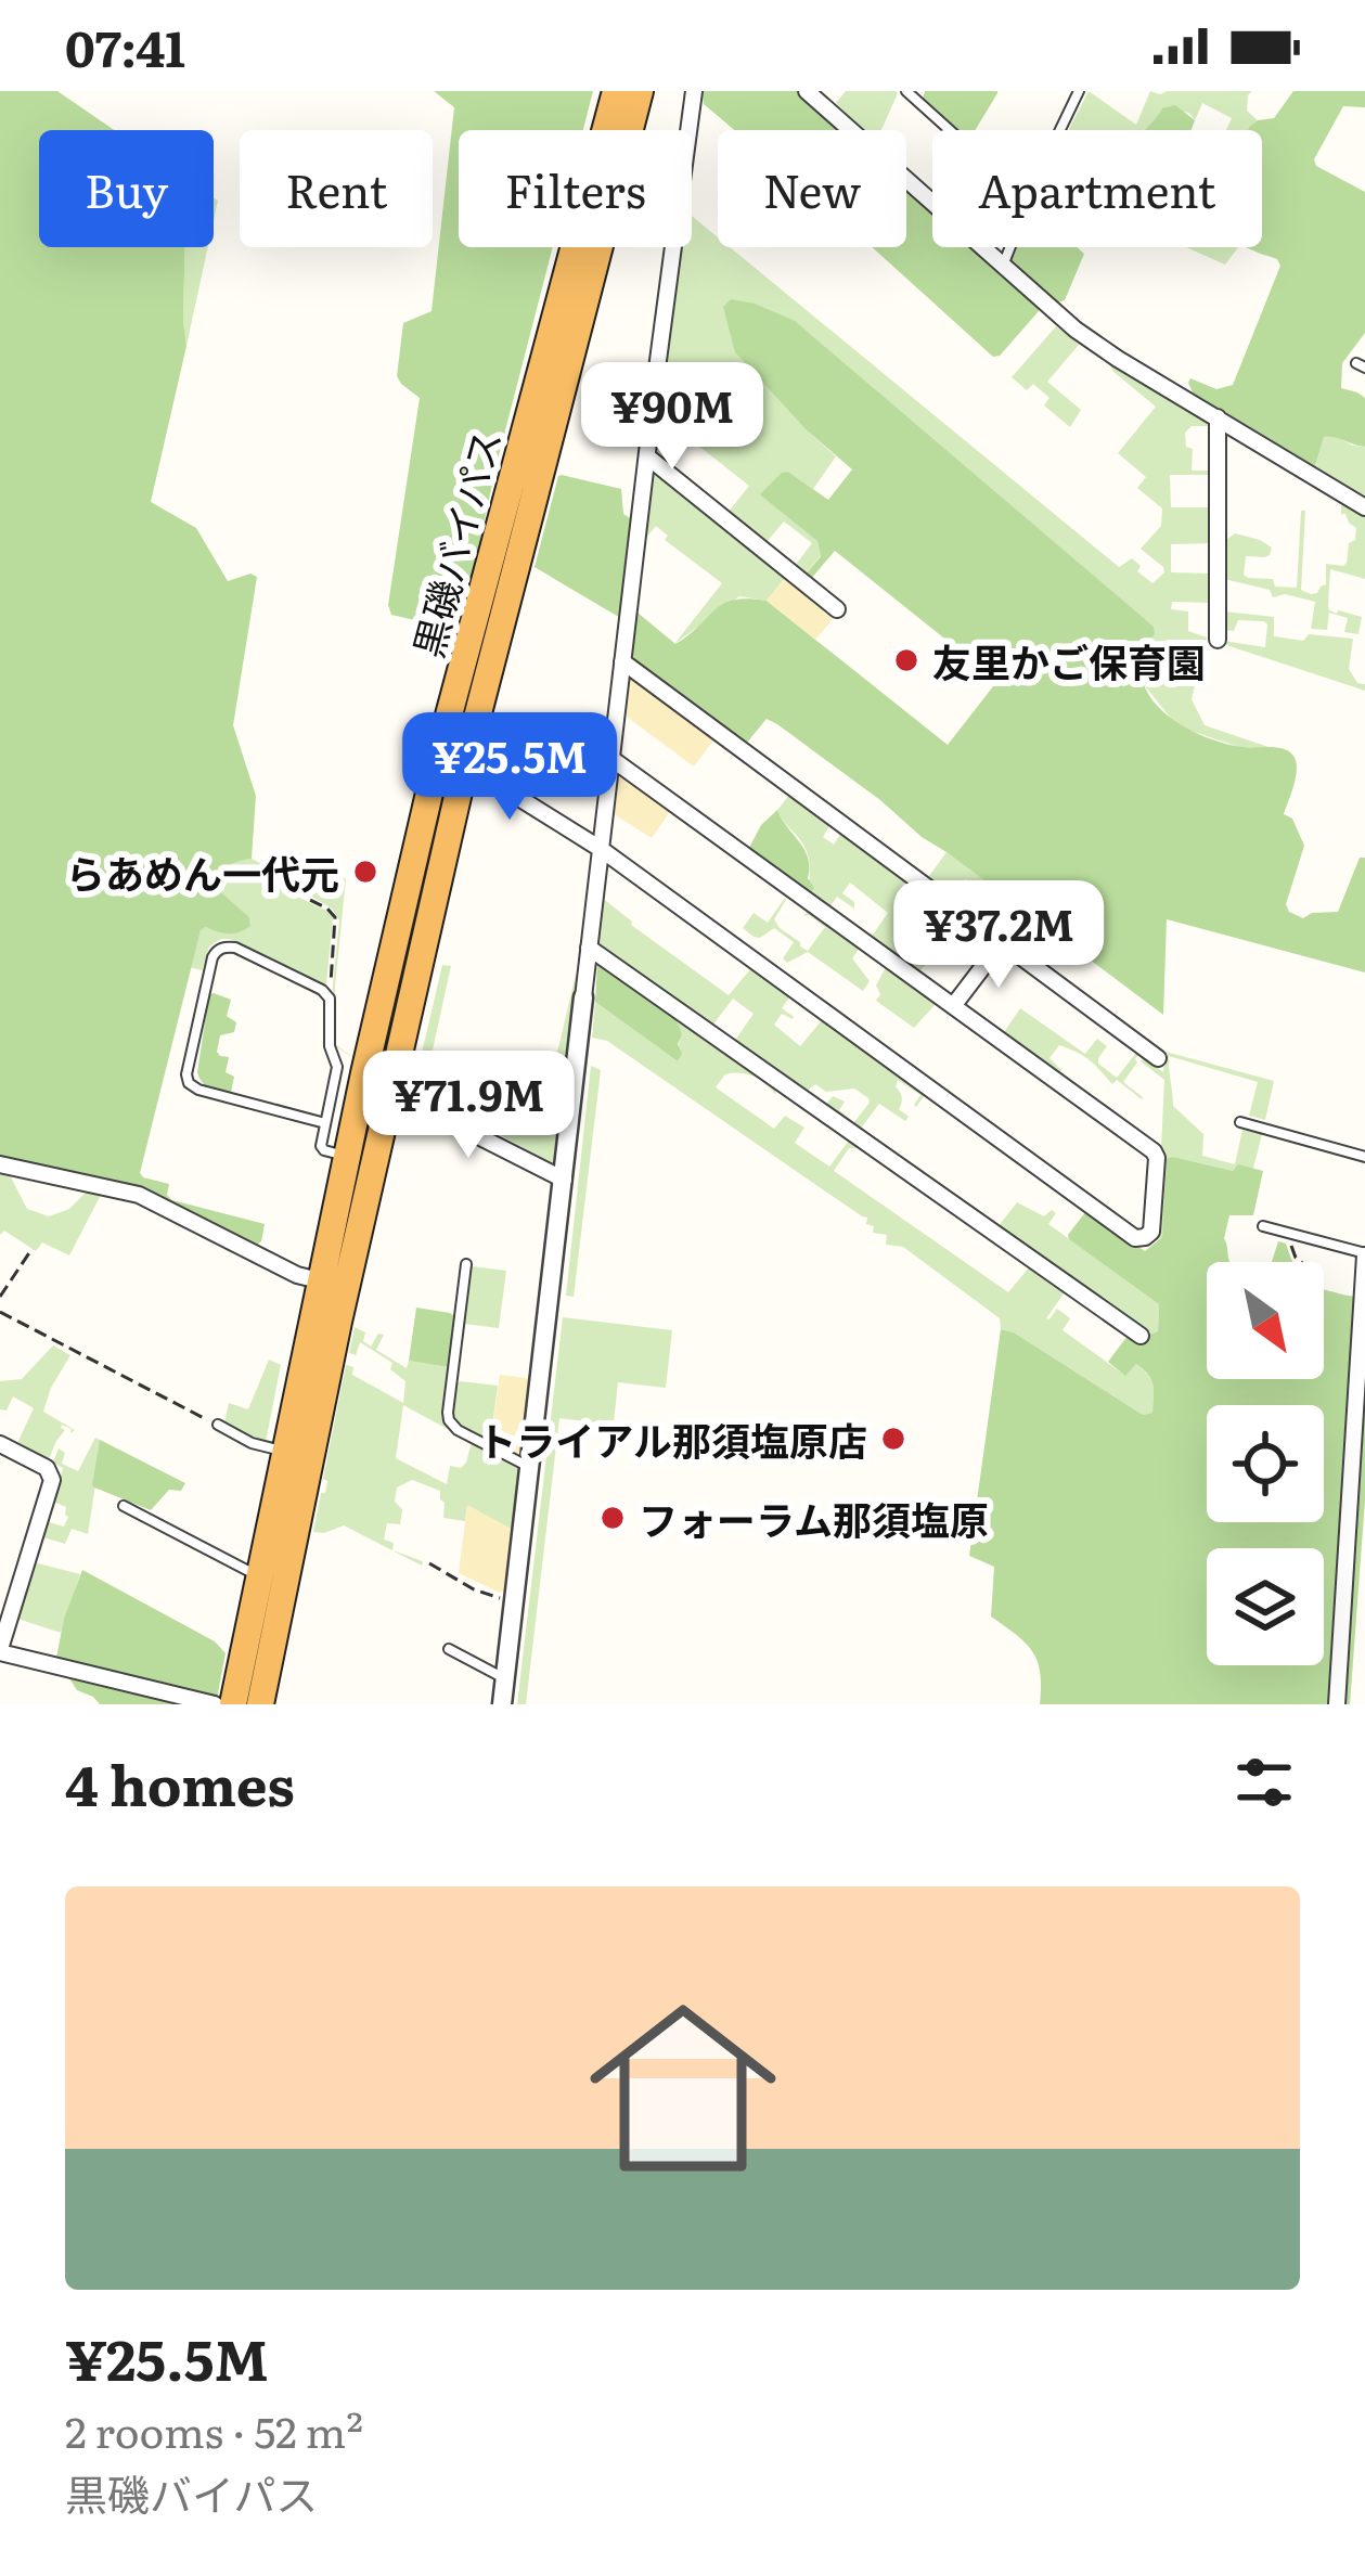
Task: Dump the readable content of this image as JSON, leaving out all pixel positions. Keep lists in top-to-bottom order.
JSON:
{
  "streets": {
    "highway": ["黒磯バイパス"]
  },
  "places": [
    "友里かご保育園",
    "らあめん一代元",
    "トライアル那須塩原店",
    "フォーラム那須塩原"
  ],
  "north": "bottom right",
  "page": {
    "status": "07:41",
    "chip": [
      "Buy",
      "Rent",
      "Filters",
      "New",
      "Apartment"
    ],
    "price": [
      "¥90M",
      "¥25.5M",
      "¥37.2M",
      "¥71.9M"
    ],
    "heading": "4 homes",
    "list": [
      {
        "name": "¥25.5M",
        "note": "2 rooms · 52 m² · 黒磯バイパス"
      }
    ]
  }
}
